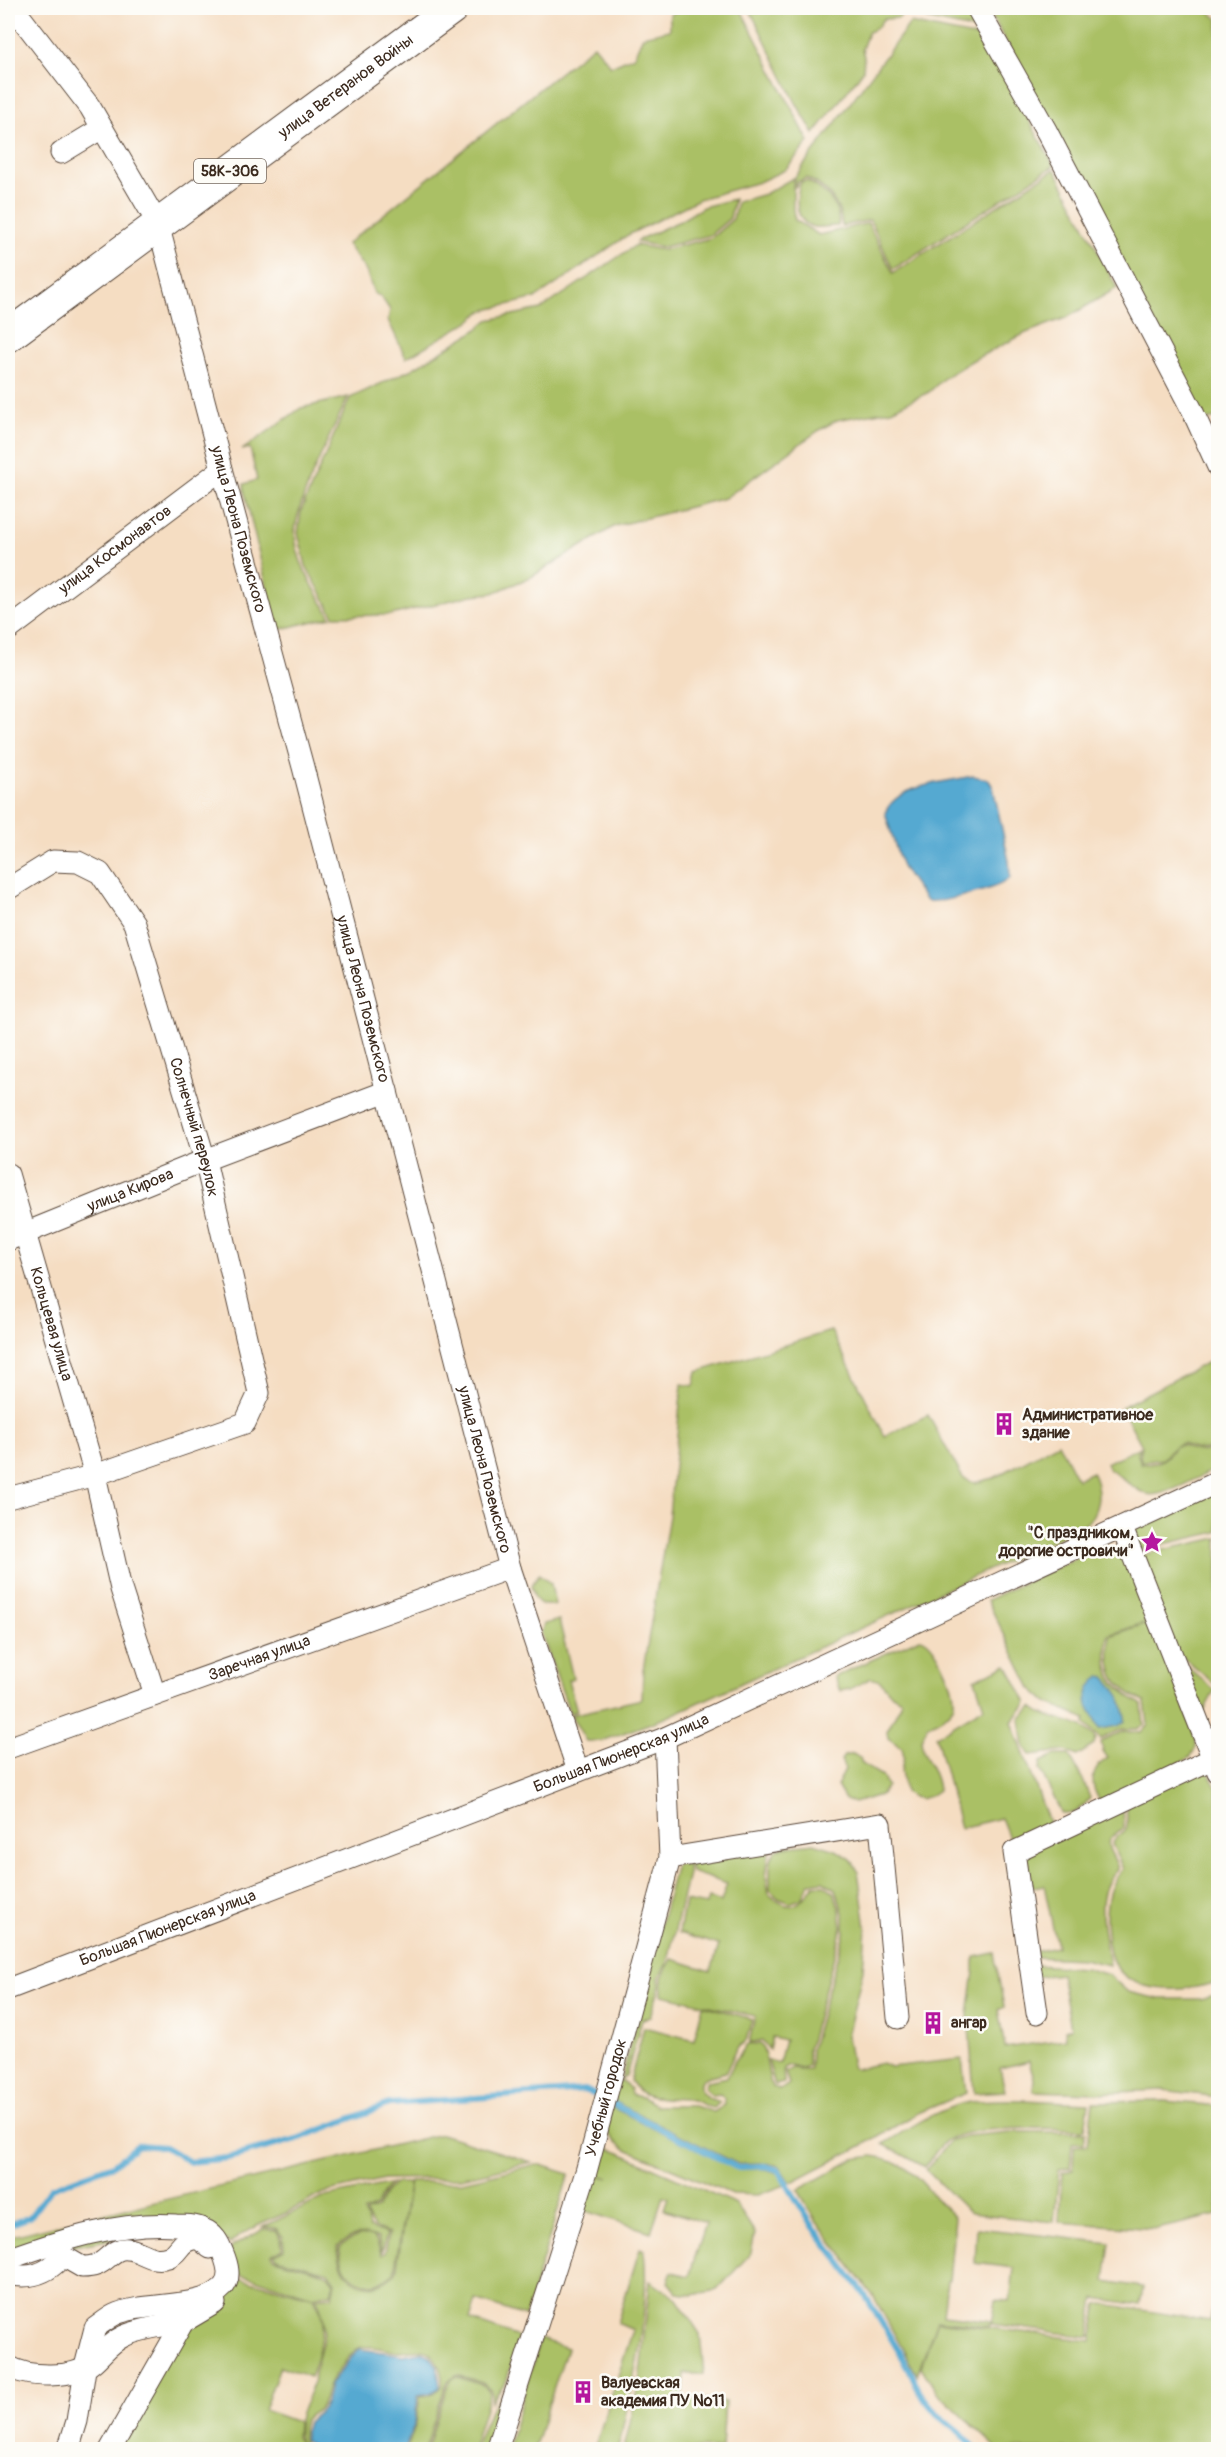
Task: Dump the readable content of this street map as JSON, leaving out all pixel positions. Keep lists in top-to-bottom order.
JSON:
{
  "streets": {
    "highway": ["улица Ветеранов Войны", "58К-306"],
    "street": [
      "улица Леона Поземского",
      "улица Космонавтов",
      "Солнечный переулок",
      "улица Кирова",
      "Кольцевая улица",
      "Заречная улица",
      "Большая Пионерская улица",
      "Учебный городок"
    ]
  },
  "crossings": [
    ["улица Ветеранов Войны", "улица Леона Поземского"],
    ["улица Леона Поземского", "улица Космонавтов"],
    ["улица Леона Поземского", "улица Кирова"],
    ["улица Леона Поземского", "Заречная улица"],
    ["улица Леона Поземского", "Большая Пионерская улица"],
    ["Солнечный переулок", "улица Кирова"],
    ["Солнечный переулок", "Кольцевая улица"],
    ["улица Кирова", "Кольцевая улица"],
    ["Кольцевая улица", "Заречная улица"],
    ["Большая Пионерская улица", "Учебный городок"]
  ],
  "places": {
    "building": ["Административное здание", "ангар", "Валуевская академия ПУ №11"],
    "place": ["\"С праздником, дорогие островичи\""]
  }
}
